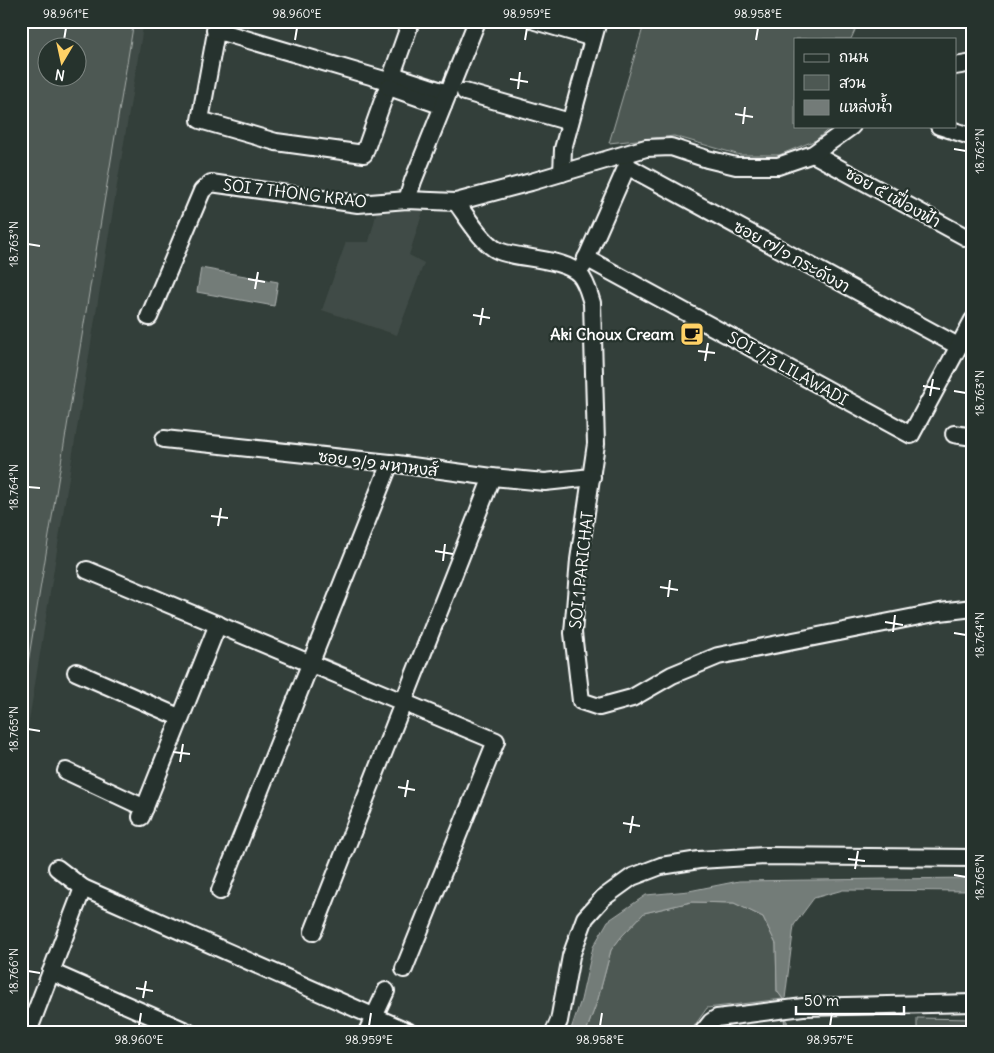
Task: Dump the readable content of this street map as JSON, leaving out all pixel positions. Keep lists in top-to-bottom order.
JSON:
{
  "streets": {
    "street": [
      "SOI 7 THONG KRAO",
      "ซอย ๕ เฟื่องฟ้า",
      "ซอย ๗/๑ กระดังงา",
      "SOI 7/3 LILAWADI",
      "ซอย ๑/๑ มหาหงส์",
      "SOI 1 PARICHAT"
    ]
  },
  "crossings": [
    ["SOI 7 THONG KRAO", "ซอย ๕ เฟื่องฟ้า"],
    ["SOI 7 THONG KRAO", "ซอย ๗/๑ กระดังงา"],
    ["ซอย ๗/๑ กระดังงา", "SOI 7/3 LILAWADI"],
    ["ซอย ๑/๑ มหาหงส์", "SOI 1 PARICHAT"]
  ],
  "places": {
    "cafe": ["Aki Choux Cream"]
  },
  "legend": ["ถนน", "สวน", "แหล่งน้ำ"],
  "scale_bar": "50 m",
  "north": "bottom",
  "coordinates": [
    "98.961°E",
    "98.960°E",
    "98.959°E",
    "98.958°E",
    "18.762°N",
    "18.763°N",
    "18.764°N",
    "18.765°N",
    "18.766°N",
    "98.957°E"
  ]
}
